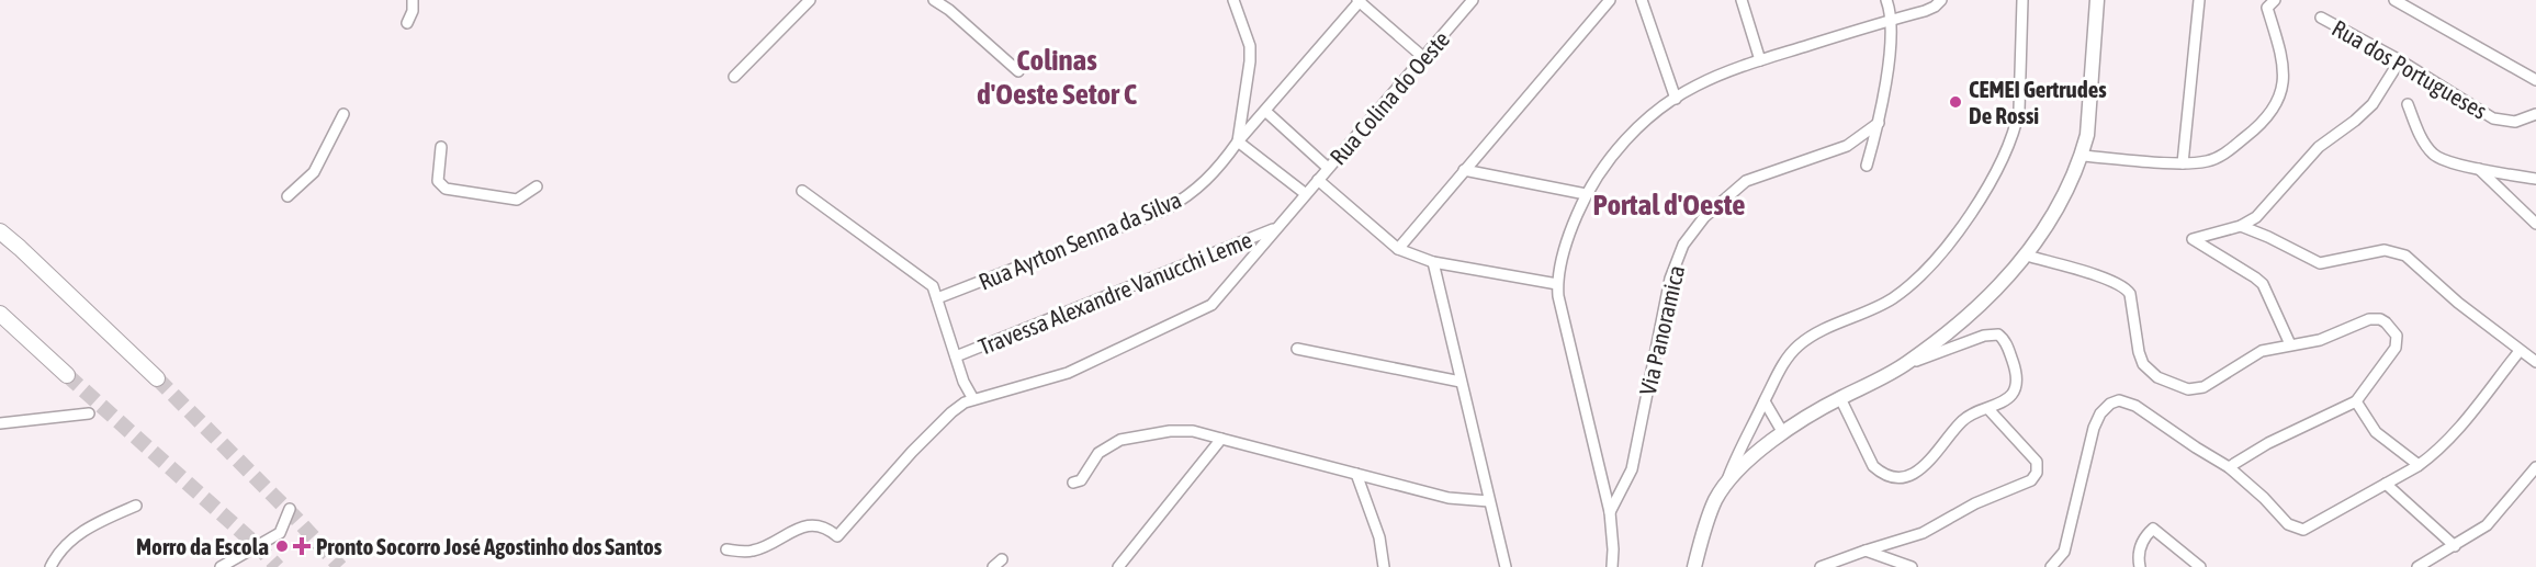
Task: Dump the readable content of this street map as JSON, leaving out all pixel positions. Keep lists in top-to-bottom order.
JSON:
{
  "streets": {
    "street": [
      "Rua dos Portugueses",
      "Rua Colina do Oeste",
      "Rua Ayrton Senna da Silva",
      "Travessa Alexandre Vanucchi Leme",
      "Via Panoramica"
    ]
  },
  "crossings": [
    ["Rua Colina do Oeste", "Travessa Alexandre Vanucchi Leme"]
  ],
  "districts": ["Colinas d'Oeste Setor C", "Portal d'Oeste"],
  "places": {
    "other": ["CEMEI Gertrudes De Rossi", "Morro da Escola"],
    "health": ["Pronto Socorro José Agostinho dos Santos"]
  }
}
